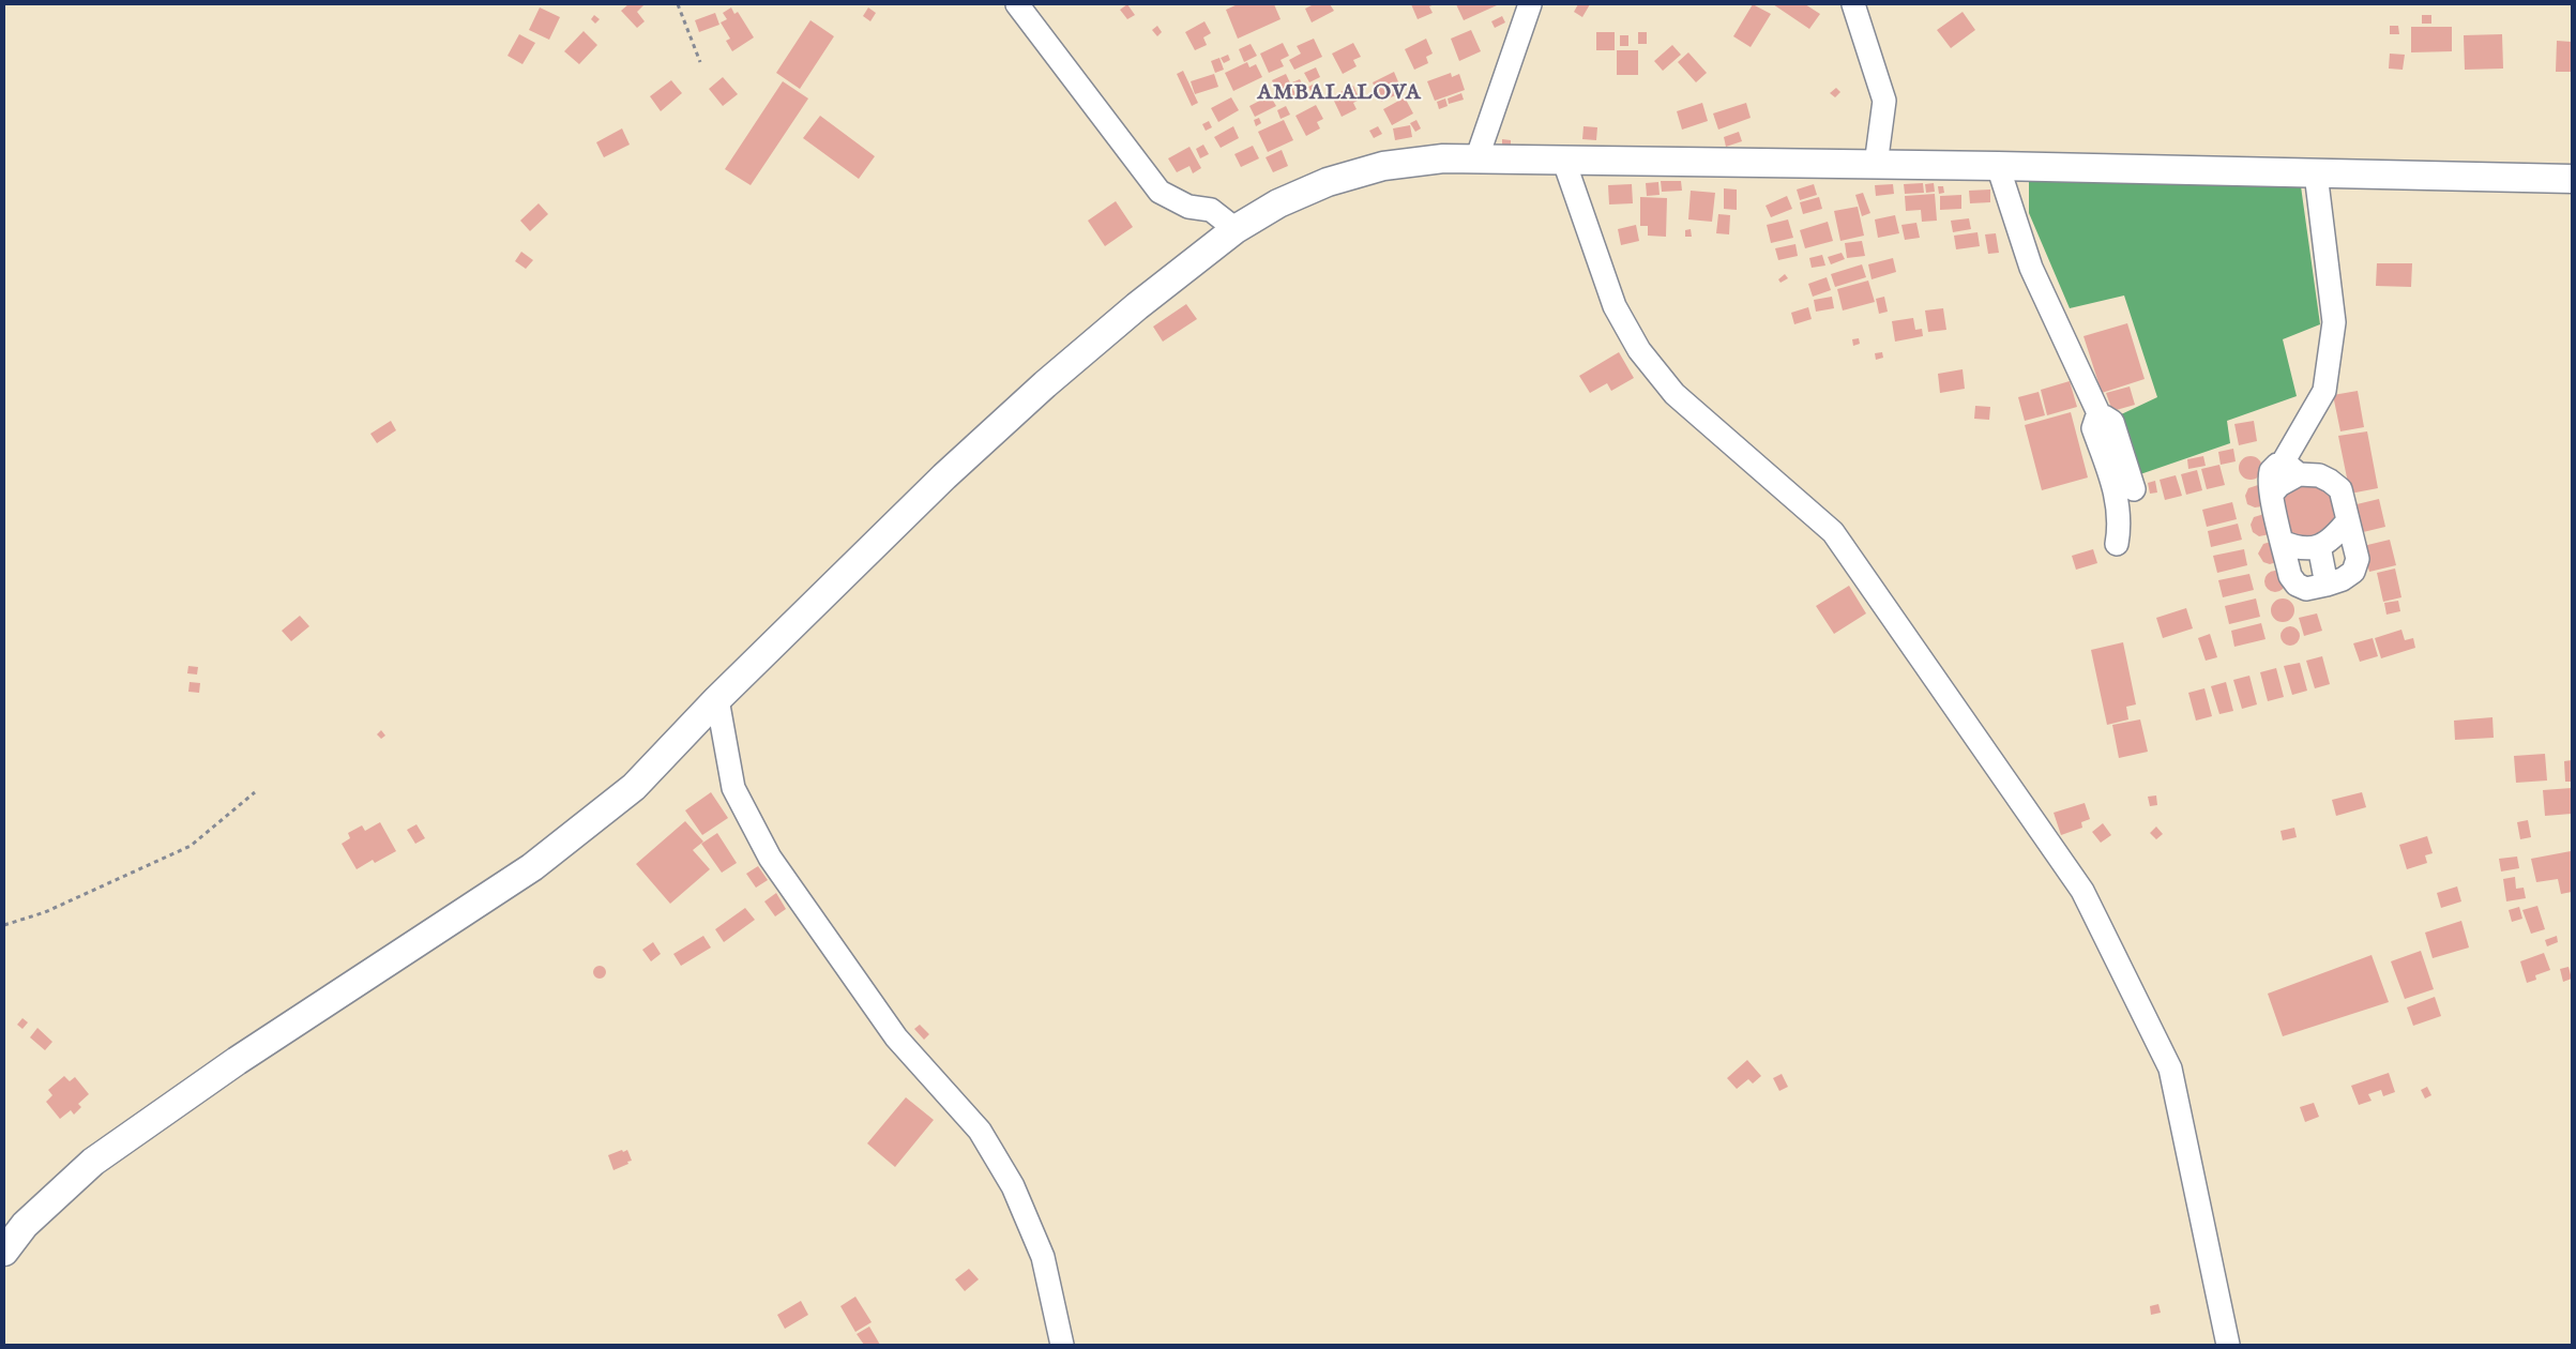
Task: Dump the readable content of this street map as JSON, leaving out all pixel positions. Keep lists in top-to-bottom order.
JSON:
{
  "districts": ["AMBALALOVA"]
}
